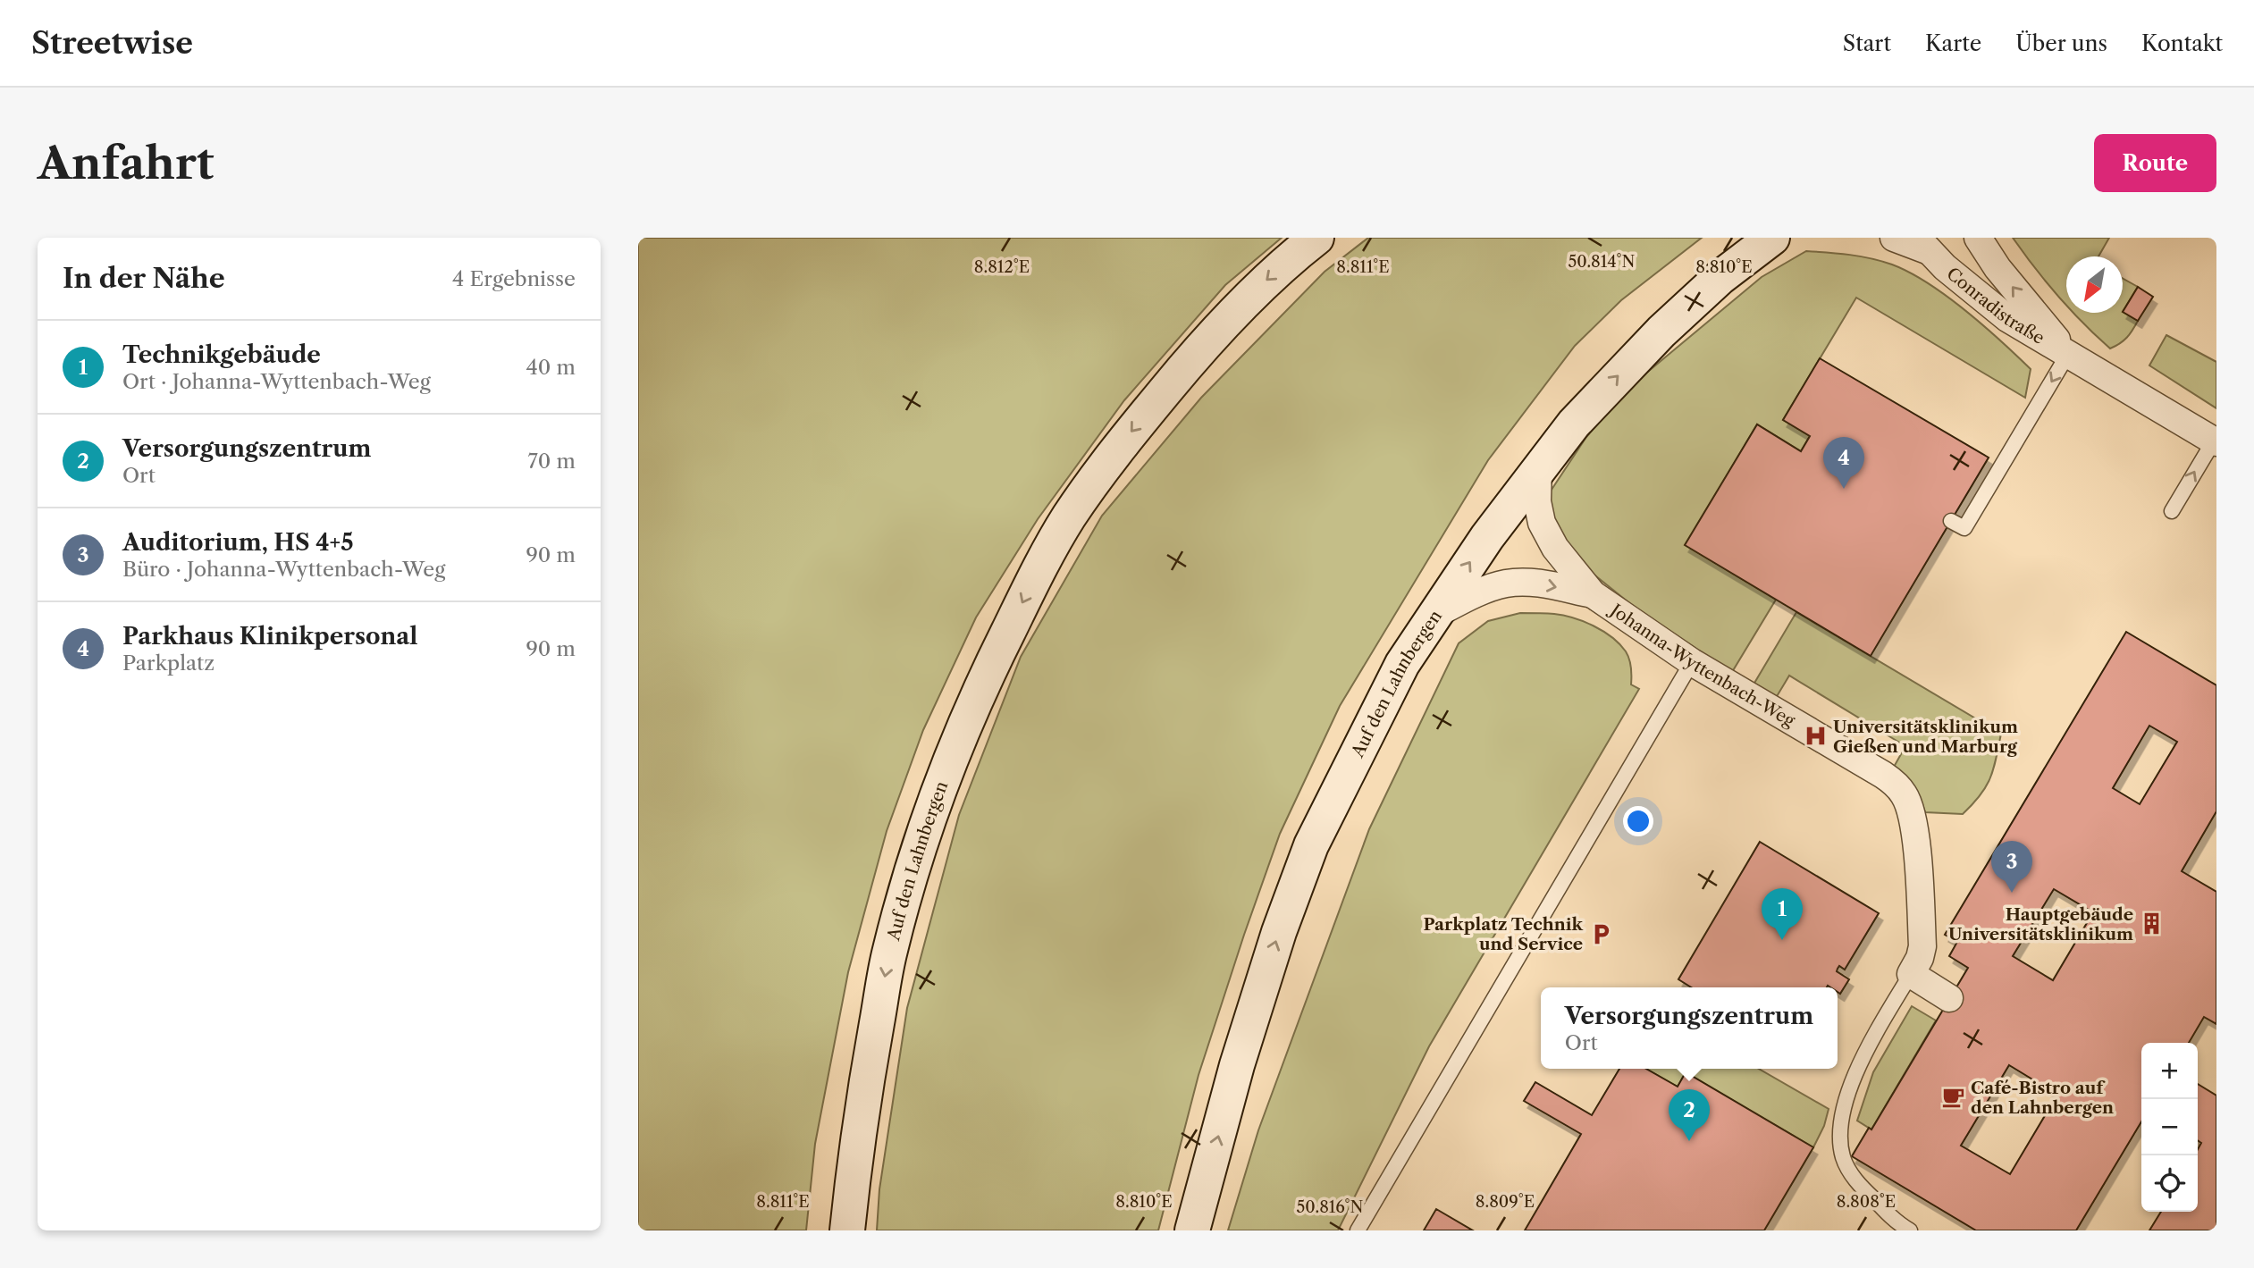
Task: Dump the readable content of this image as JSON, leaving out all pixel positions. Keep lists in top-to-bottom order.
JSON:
{
  "streets": {
    "main road": ["Auf den Lahnbergen"],
    "street": ["Conradistraße", "Johanna-Wyttenbach-Weg"]
  },
  "crossings": [
    ["Johanna-Wyttenbach-Weg", "Auf den Lahnbergen"]
  ],
  "places": {
    "hospital": ["Universitätsklinikum Gießen und Marburg"],
    "building": ["Hauptgebäude Universitätsklinikum"],
    "parking": ["Parkplatz Technik und Service"],
    "cafe": ["Café-Bistro auf den Lahnbergen"]
  },
  "north": "bottom left",
  "page": {
    "header": "Streetwise",
    "nav": [
      "Start",
      "Karte",
      "Über uns",
      "Kontakt"
    ],
    "buttons": "Route",
    "title": "Anfahrt",
    "heading": ["In der Nähe", "4 Ergebnisse"],
    "list": [
      {
        "mark": "1",
        "name": "Technikgebäude",
        "note": "Ort · Johanna-Wyttenbach-Weg",
        "value": "40 m"
      },
      {
        "mark": "2",
        "name": "Versorgungszentrum",
        "note": "Ort",
        "value": "70 m"
      },
      {
        "mark": "3",
        "name": "Auditorium, HS 4+5",
        "note": "Büro · Johanna-Wyttenbach-Weg",
        "value": "90 m"
      },
      {
        "mark": "4",
        "name": "Parkhaus Klinikpersonal",
        "note": "Parkplatz",
        "value": "90 m"
      }
    ],
    "pins": [
      "4",
      "3",
      "1",
      "2"
    ],
    "popup": ["Versorgungszentrum", "Ort"],
    "map_buttons": ["+", "−"]
  },
  "coordinates": [
    "50.814°N",
    "8.812°E",
    "8.811°E",
    "8.810°E",
    "8.809°E",
    "8.808°E",
    "50.816°N"
  ]
}
